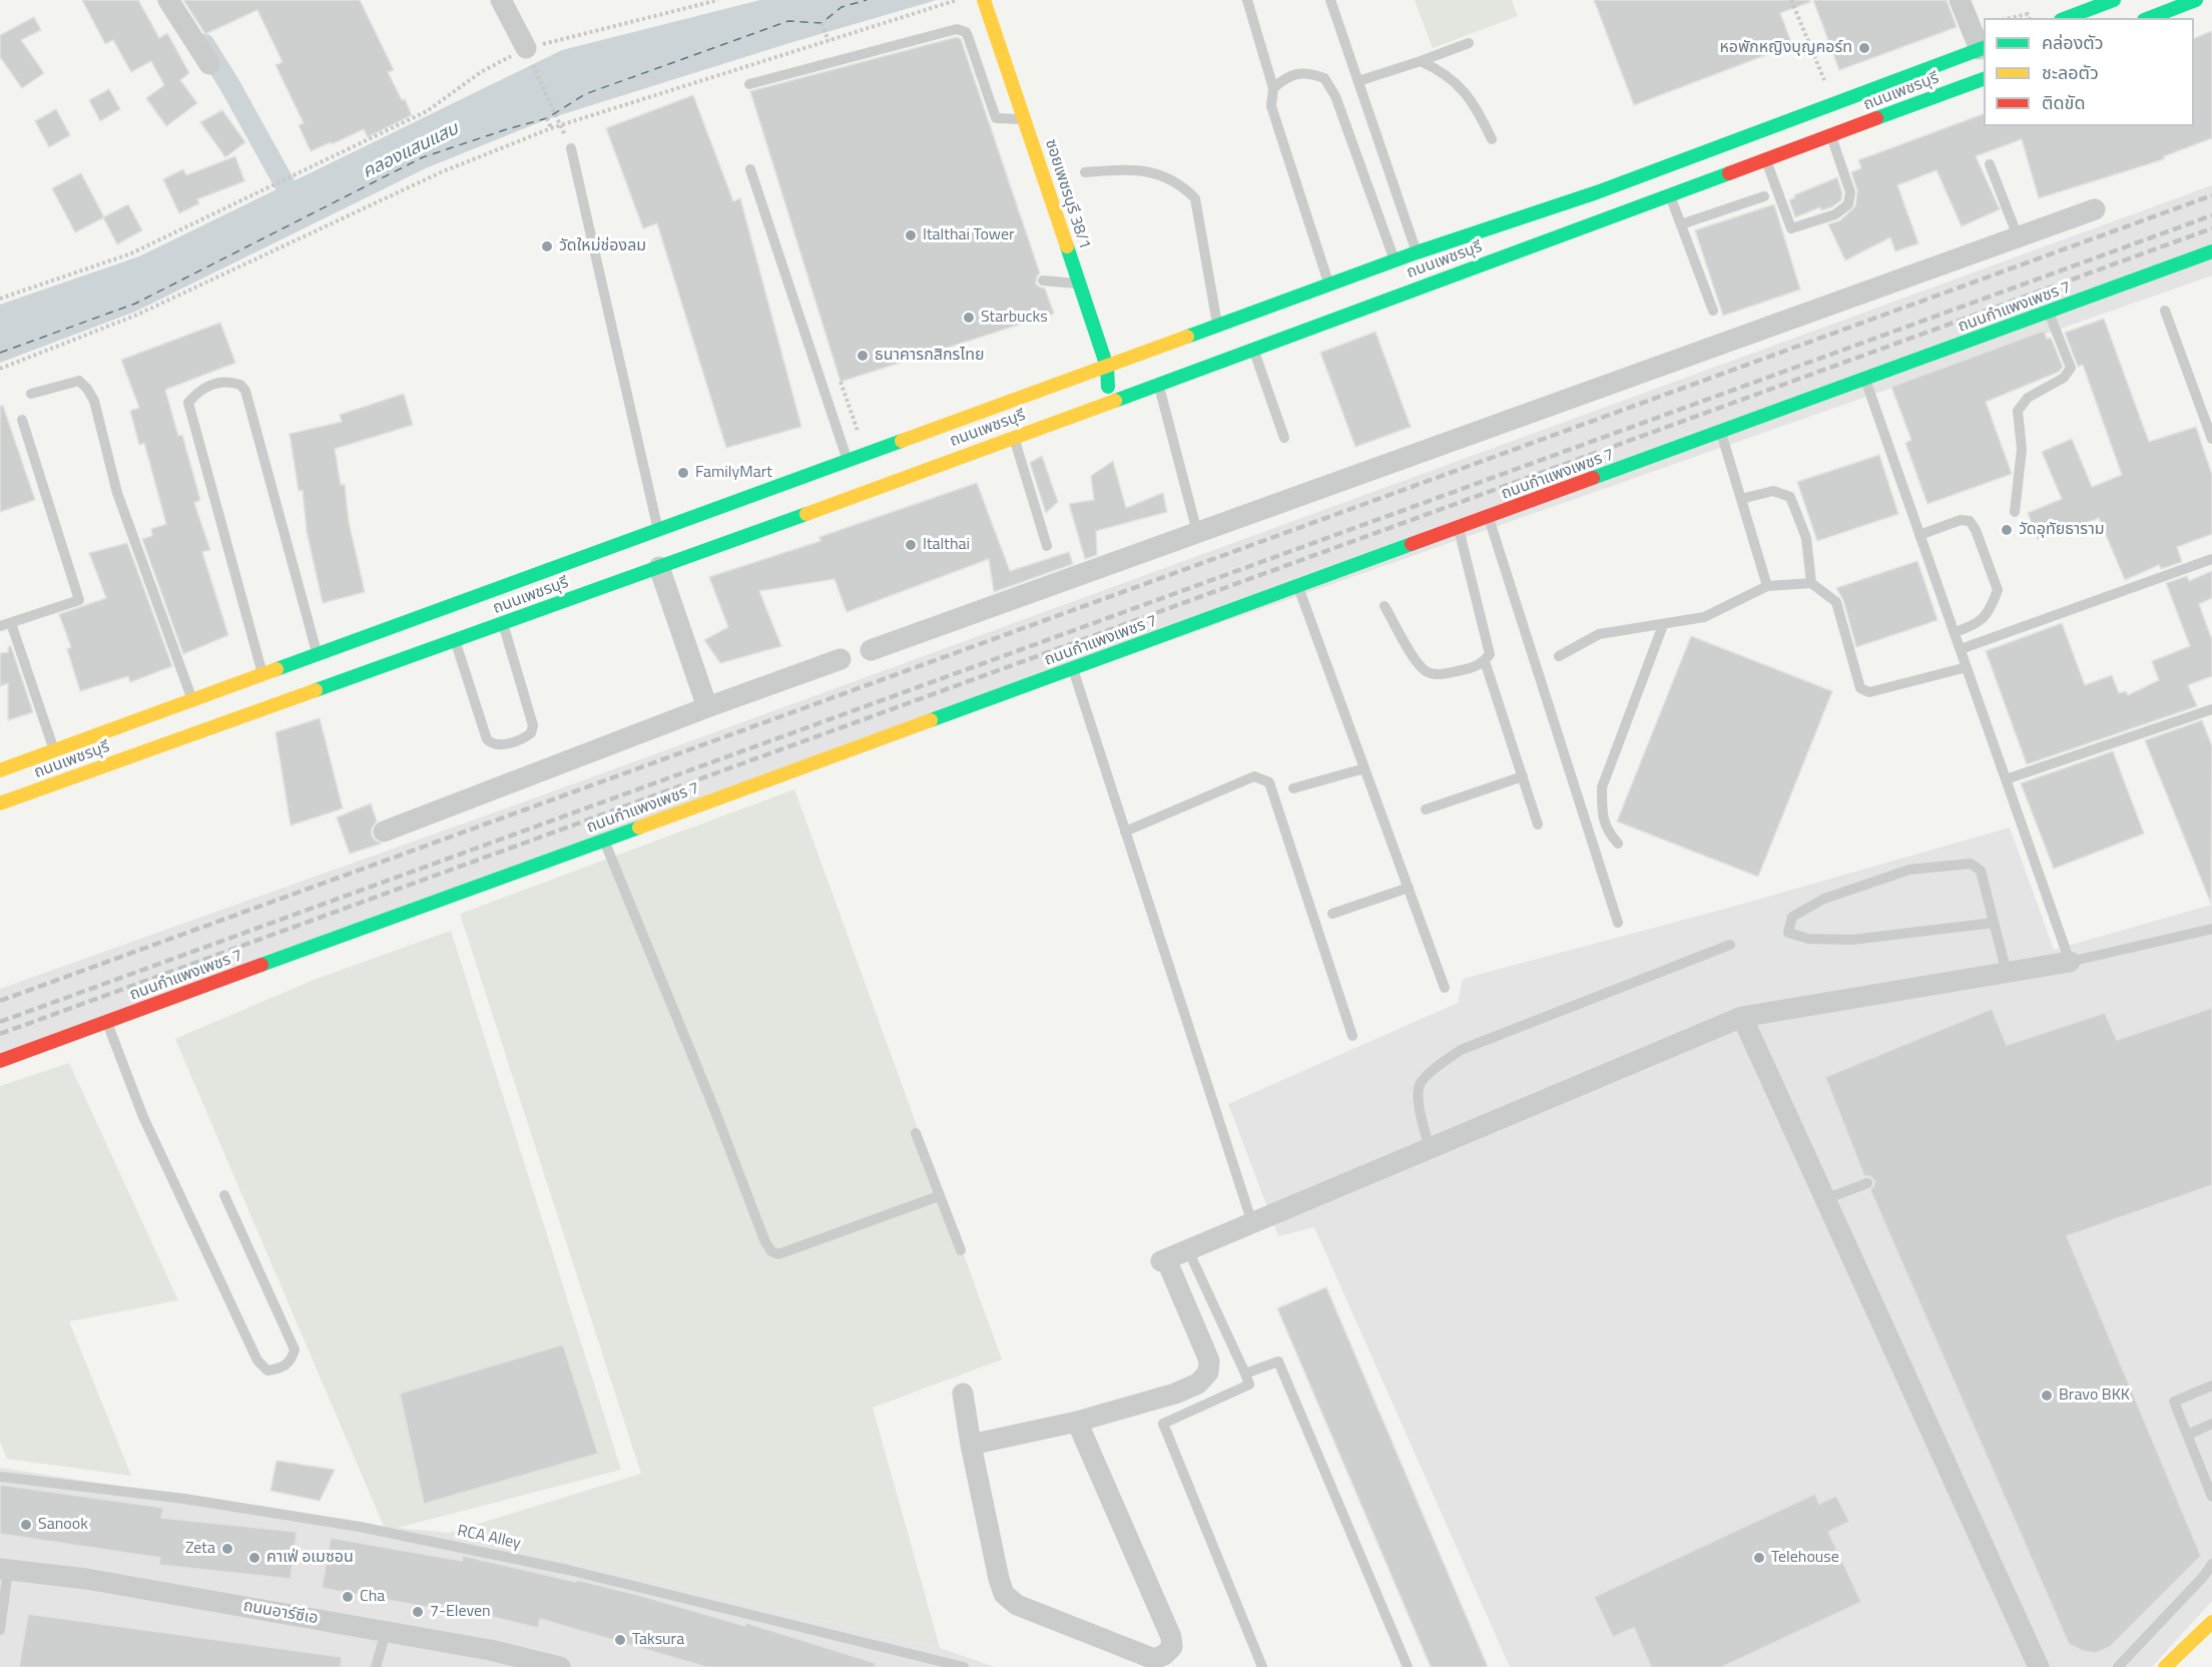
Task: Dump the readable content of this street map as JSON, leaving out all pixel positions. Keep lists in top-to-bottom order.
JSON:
{
  "streets": {
    "main road": ["ถนนเพชรบุรี", "ซอยเพชรบุรี 38/1", "ถนนกำแพงเพชร 7"],
    "street": ["ถนนอาร์ซีเอ"],
    "lane": ["RCA Alley"]
  },
  "crossings": [
    ["ถนนเพชรบุรี", "ซอยเพชรบุรี 38/1"]
  ],
  "water": ["คลองแสนแสบ"],
  "places": [
    "หอพักหญิงบุญคอร์ท",
    "Italthai Tower",
    "วัดใหม่ช่องลม",
    "Starbucks",
    "ธนาคารกสิกรไทย",
    "FamilyMart",
    "วัดอุทัยธาราม",
    "Italthai",
    "Bravo BKK",
    "Sanook",
    "Zeta",
    "คาเฟ่ อเมซอน",
    "Telehouse",
    "Cha",
    "7-Eleven",
    "Taksura"
  ],
  "legend": ["คล่องตัว", "ชะลอตัว", "ติดขัด"]
}
